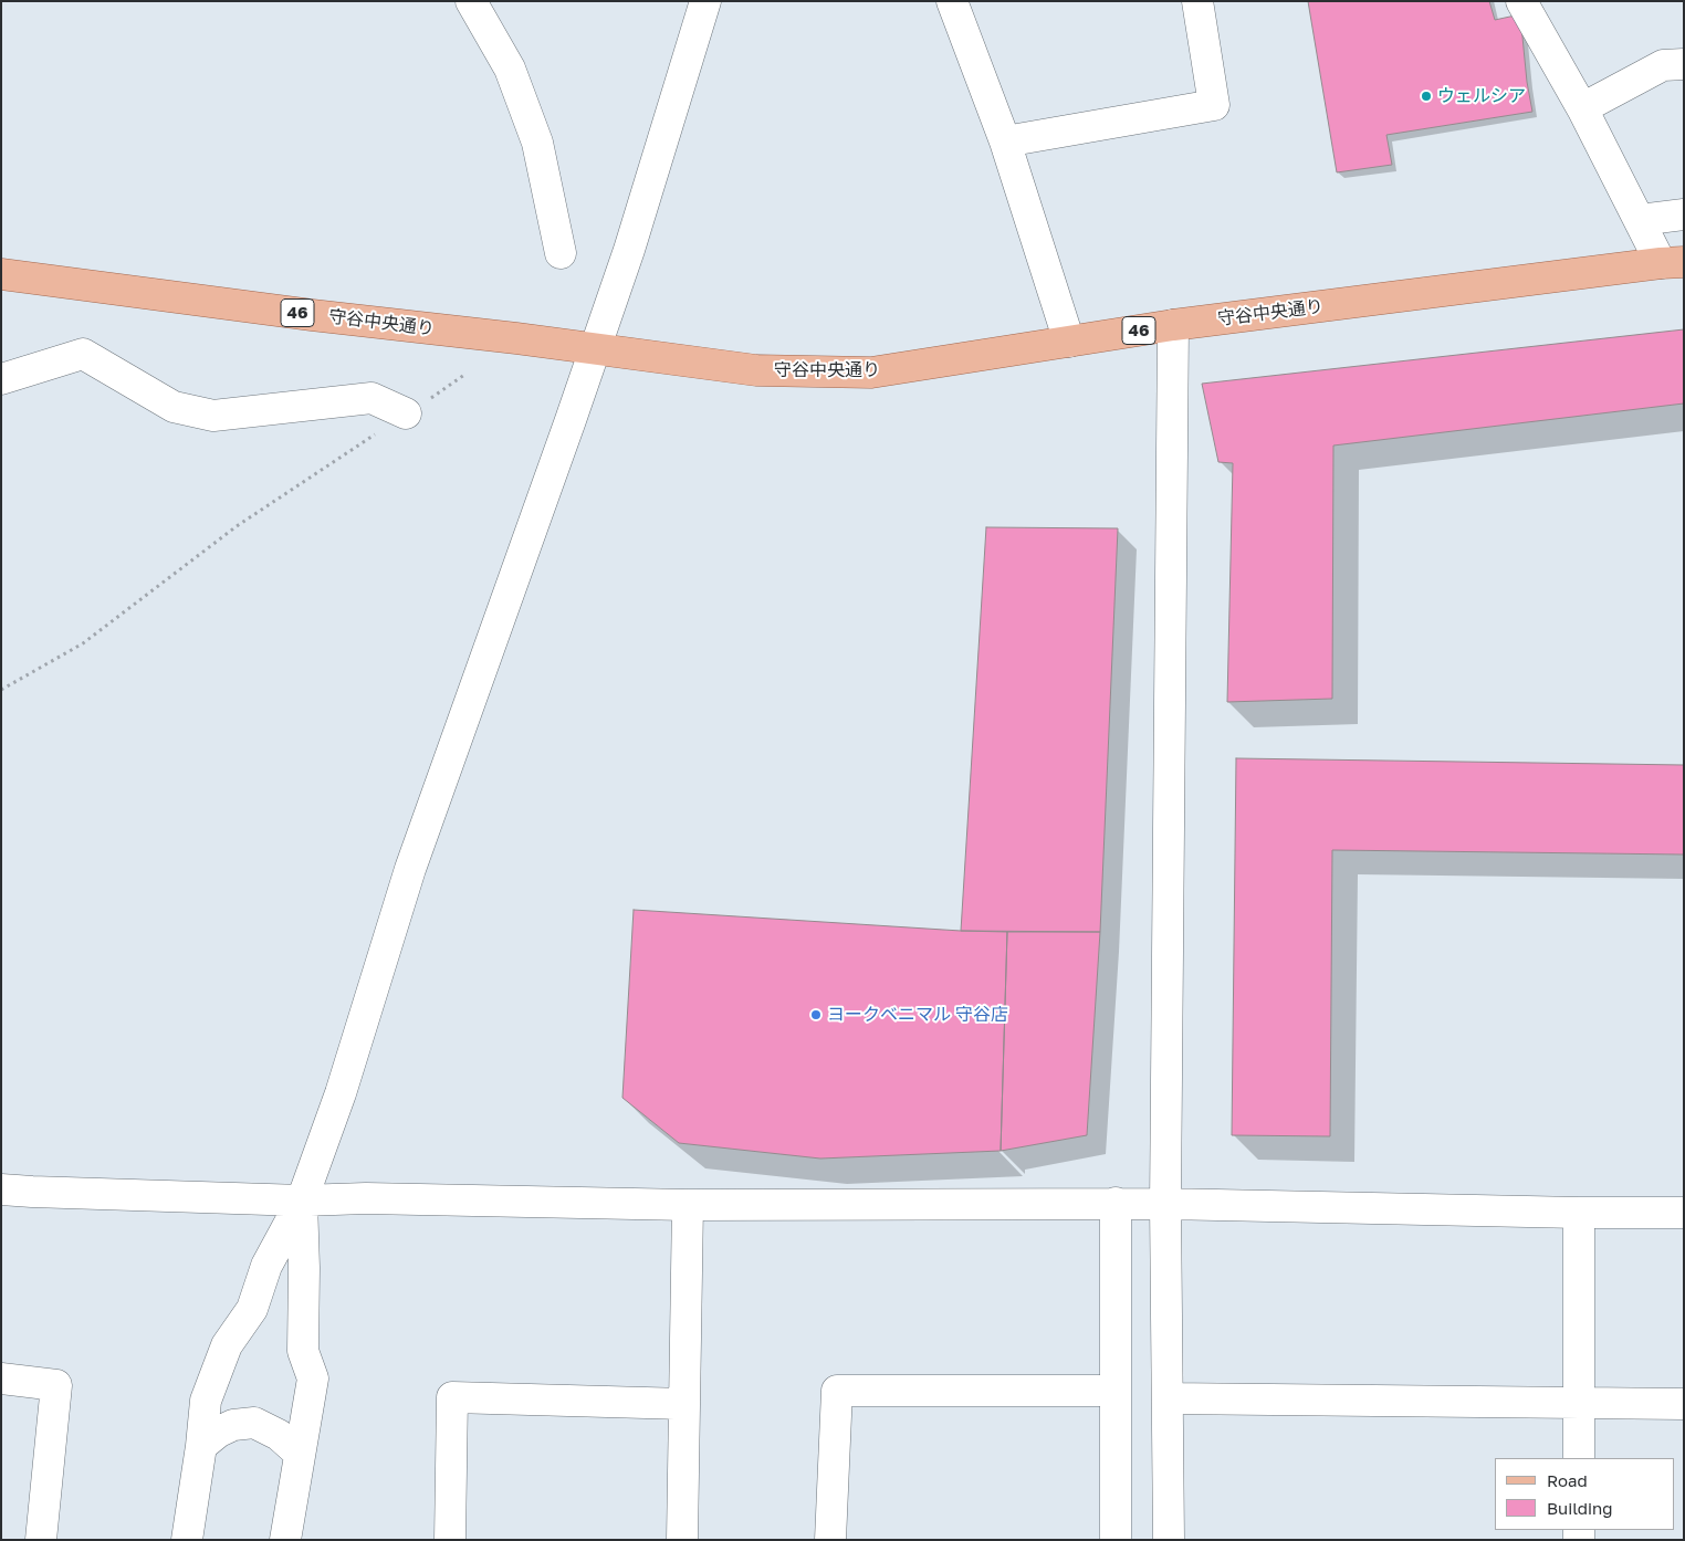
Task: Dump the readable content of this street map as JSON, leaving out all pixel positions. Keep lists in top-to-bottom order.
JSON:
{
  "streets": {
    "main road": ["46", "守谷中央通り"]
  },
  "places": ["ウェルシア", "ヨークベニマル 守谷店"],
  "legend": ["Road", "Building"]
}
